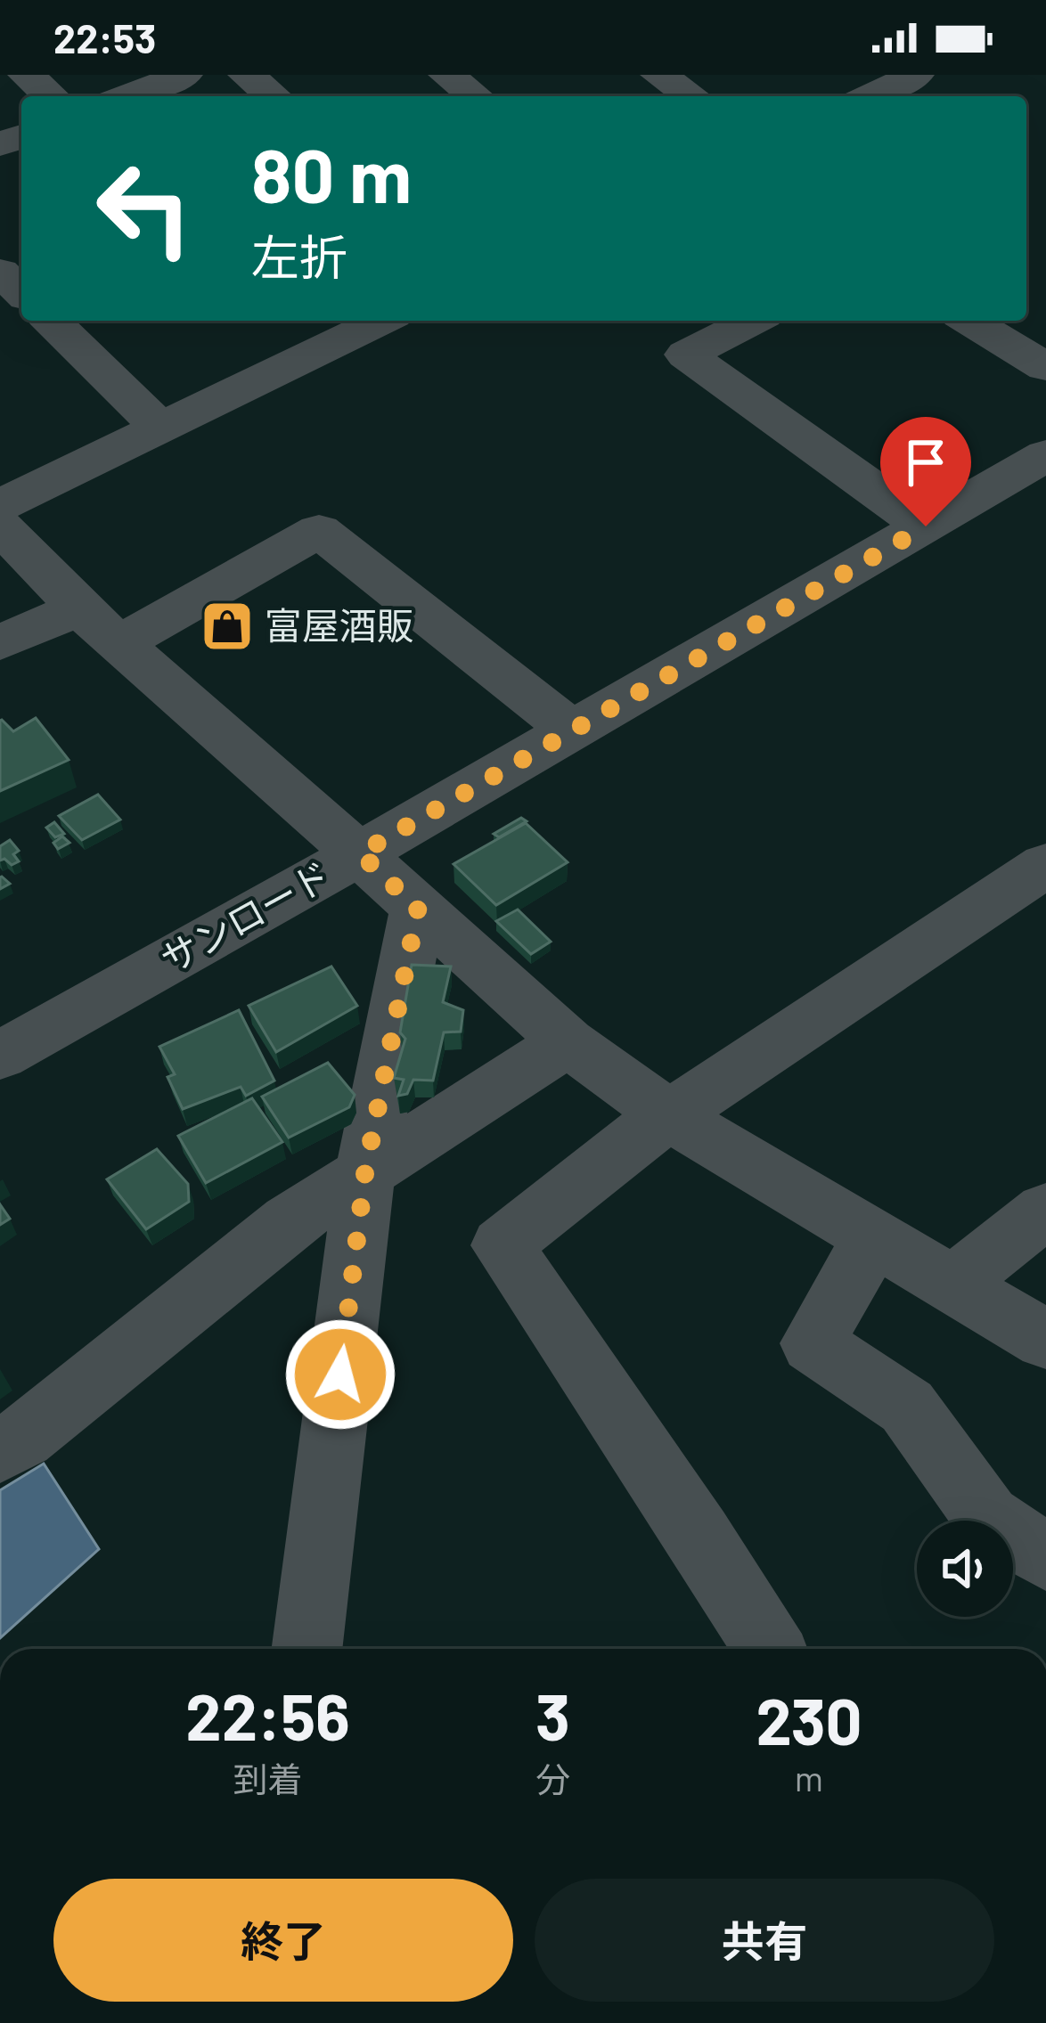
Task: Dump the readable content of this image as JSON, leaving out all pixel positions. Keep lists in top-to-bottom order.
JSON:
{
  "streets": {
    "street": ["サンロード"]
  },
  "places": {
    "shop": ["富屋酒販"]
  },
  "page": {
    "status": "22:53",
    "turn": ["80 m", "左折"],
    "eta": [
      "22:56",
      "到着",
      "3",
      "分",
      "230",
      "m"
    ],
    "buttons": ["終了", "共有"]
  }
}
